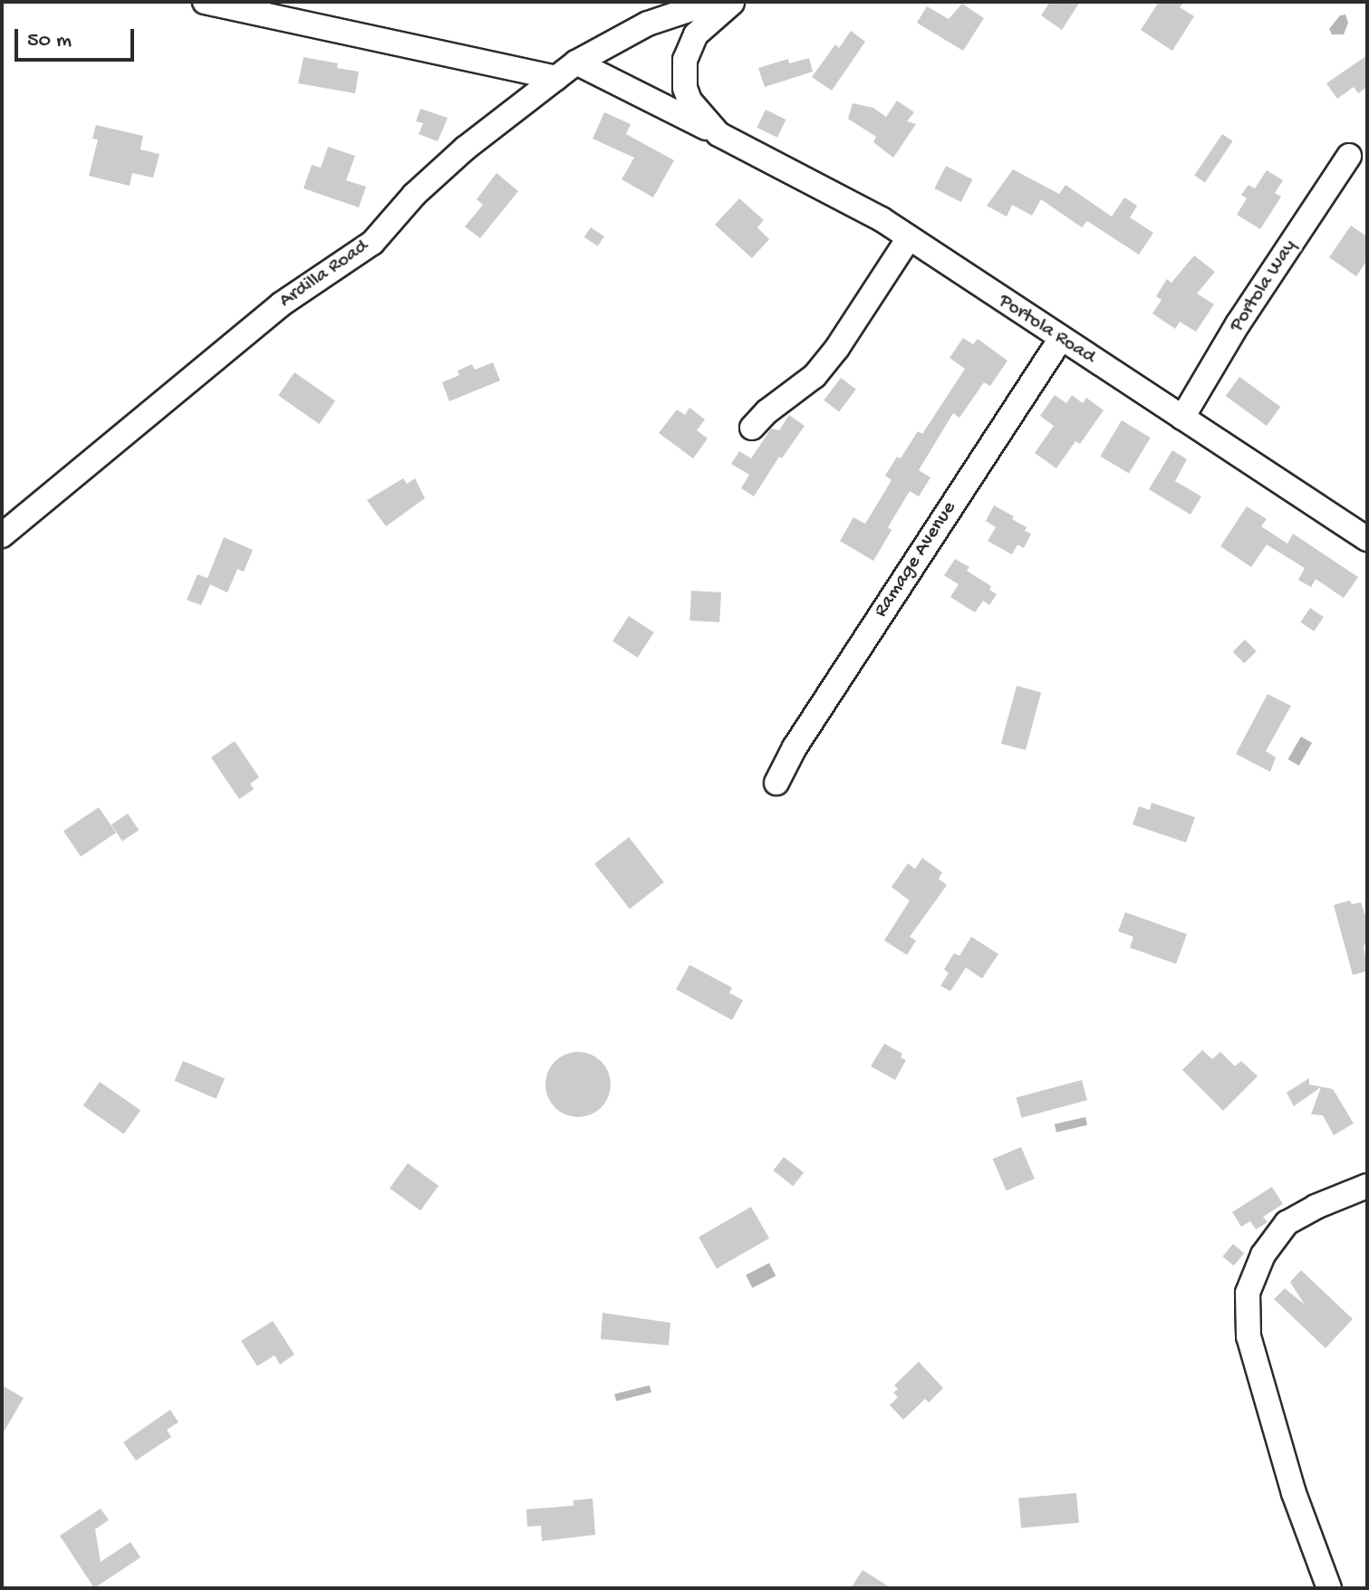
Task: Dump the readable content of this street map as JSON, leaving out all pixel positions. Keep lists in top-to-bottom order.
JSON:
{
  "streets": {
    "street": [
      "Ardilla Road",
      "Portola Way",
      "Portola Road",
      "Ramage Avenue"
    ]
  },
  "crossings": [
    ["Ardilla Road", "Portola Road"],
    ["Portola Way", "Portola Road"],
    ["Portola Road", "Ramage Avenue"]
  ],
  "scale_bar": "50 m"
}
